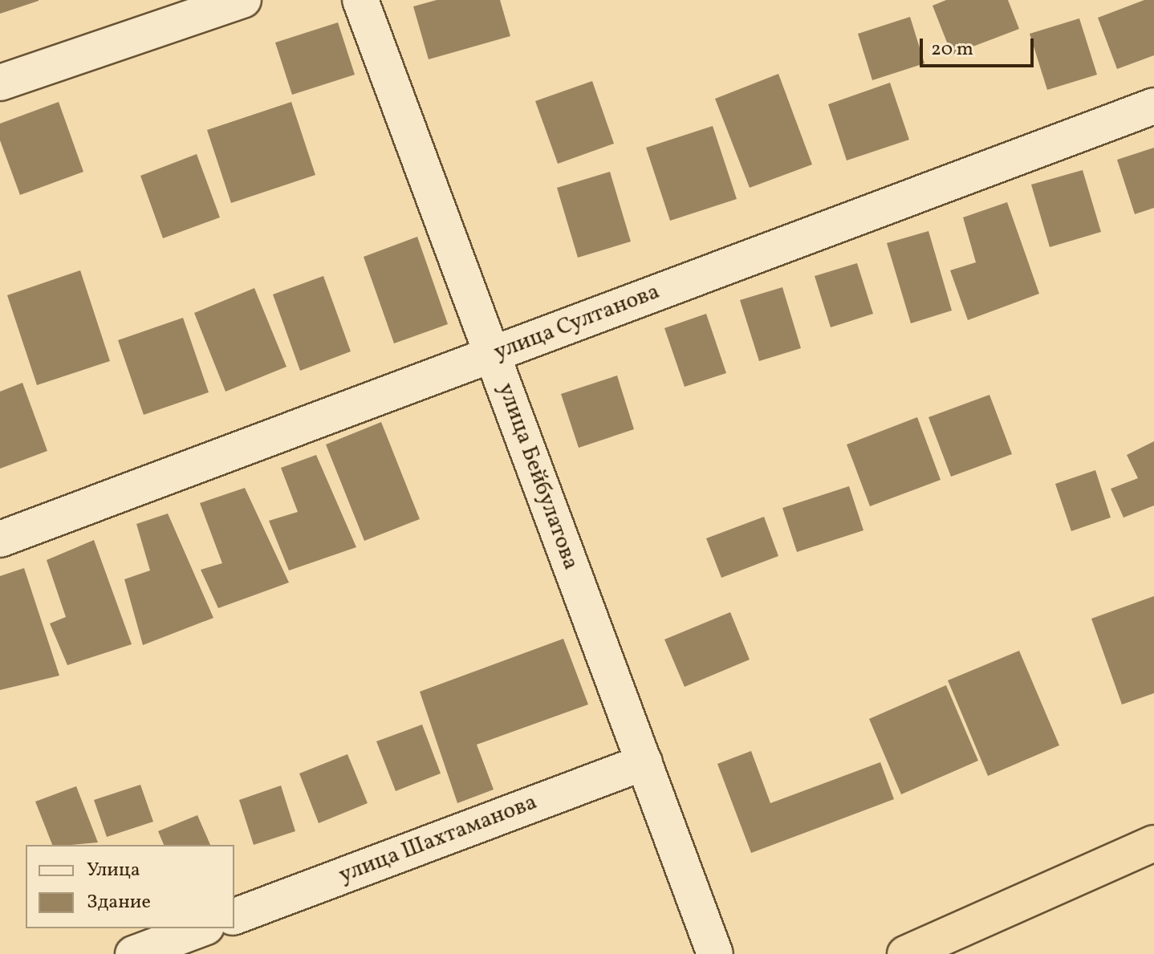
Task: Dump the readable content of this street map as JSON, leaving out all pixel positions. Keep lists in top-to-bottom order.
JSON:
{
  "streets": {
    "street": ["улица Султанова", "улица Бейбулатова", "улица Шахтаманова"]
  },
  "crossings": [
    ["улица Султанова", "улица Бейбулатова"],
    ["улица Бейбулатова", "улица Шахтаманова"]
  ],
  "legend": ["Улица", "Здание"],
  "scale_bar": "20 m"
}
